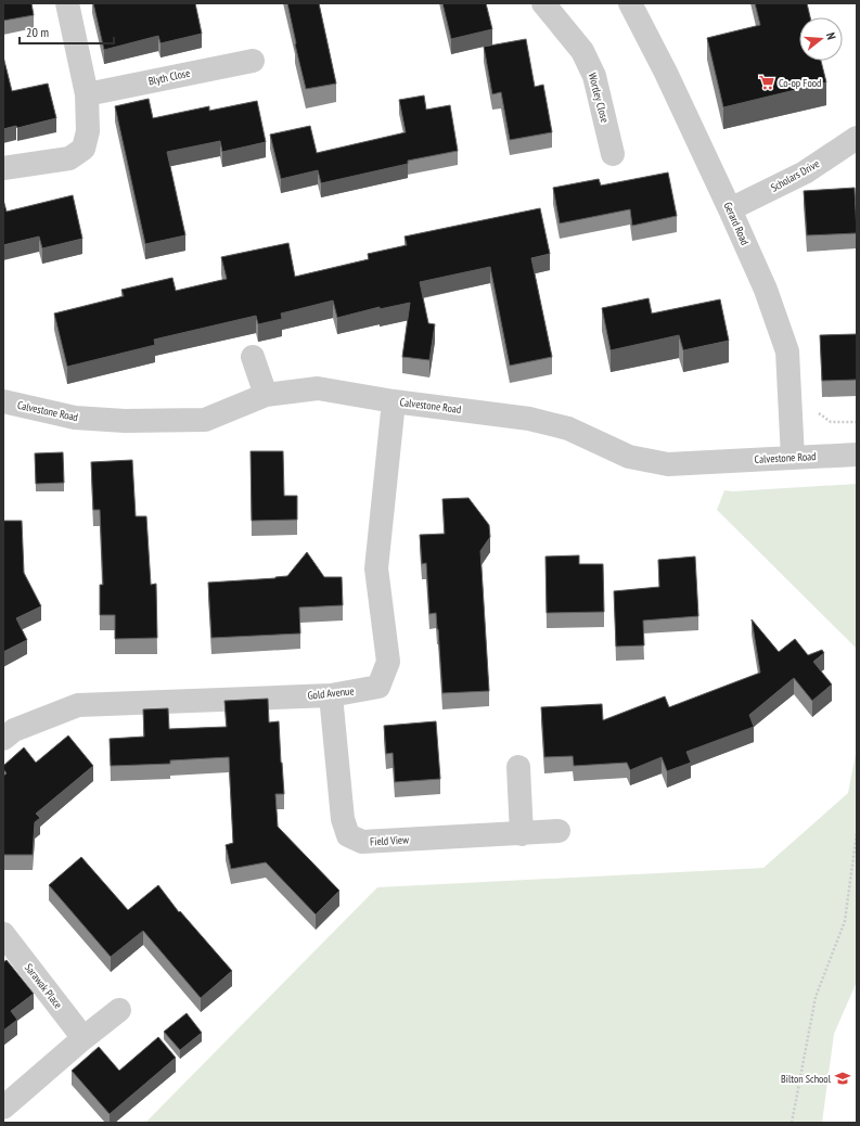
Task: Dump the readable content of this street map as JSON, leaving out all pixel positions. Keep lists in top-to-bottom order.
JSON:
{
  "streets": {
    "street": [
      "Blyth Close",
      "Wortley Close",
      "Scholars Drive",
      "Gerard Road",
      "Calvestone Road",
      "Gold Avenue",
      "Field View",
      "Sarawak Place"
    ]
  },
  "crossings": [
    ["Scholars Drive", "Gerard Road"],
    ["Gerard Road", "Calvestone Road"],
    ["Calvestone Road", "Gold Avenue"],
    ["Gold Avenue", "Field View"]
  ],
  "places": {
    "supermarket": ["Co-op Food"],
    "school or university": ["Bilton School"]
  },
  "scale_bar": "20 m",
  "north": "right"
}
